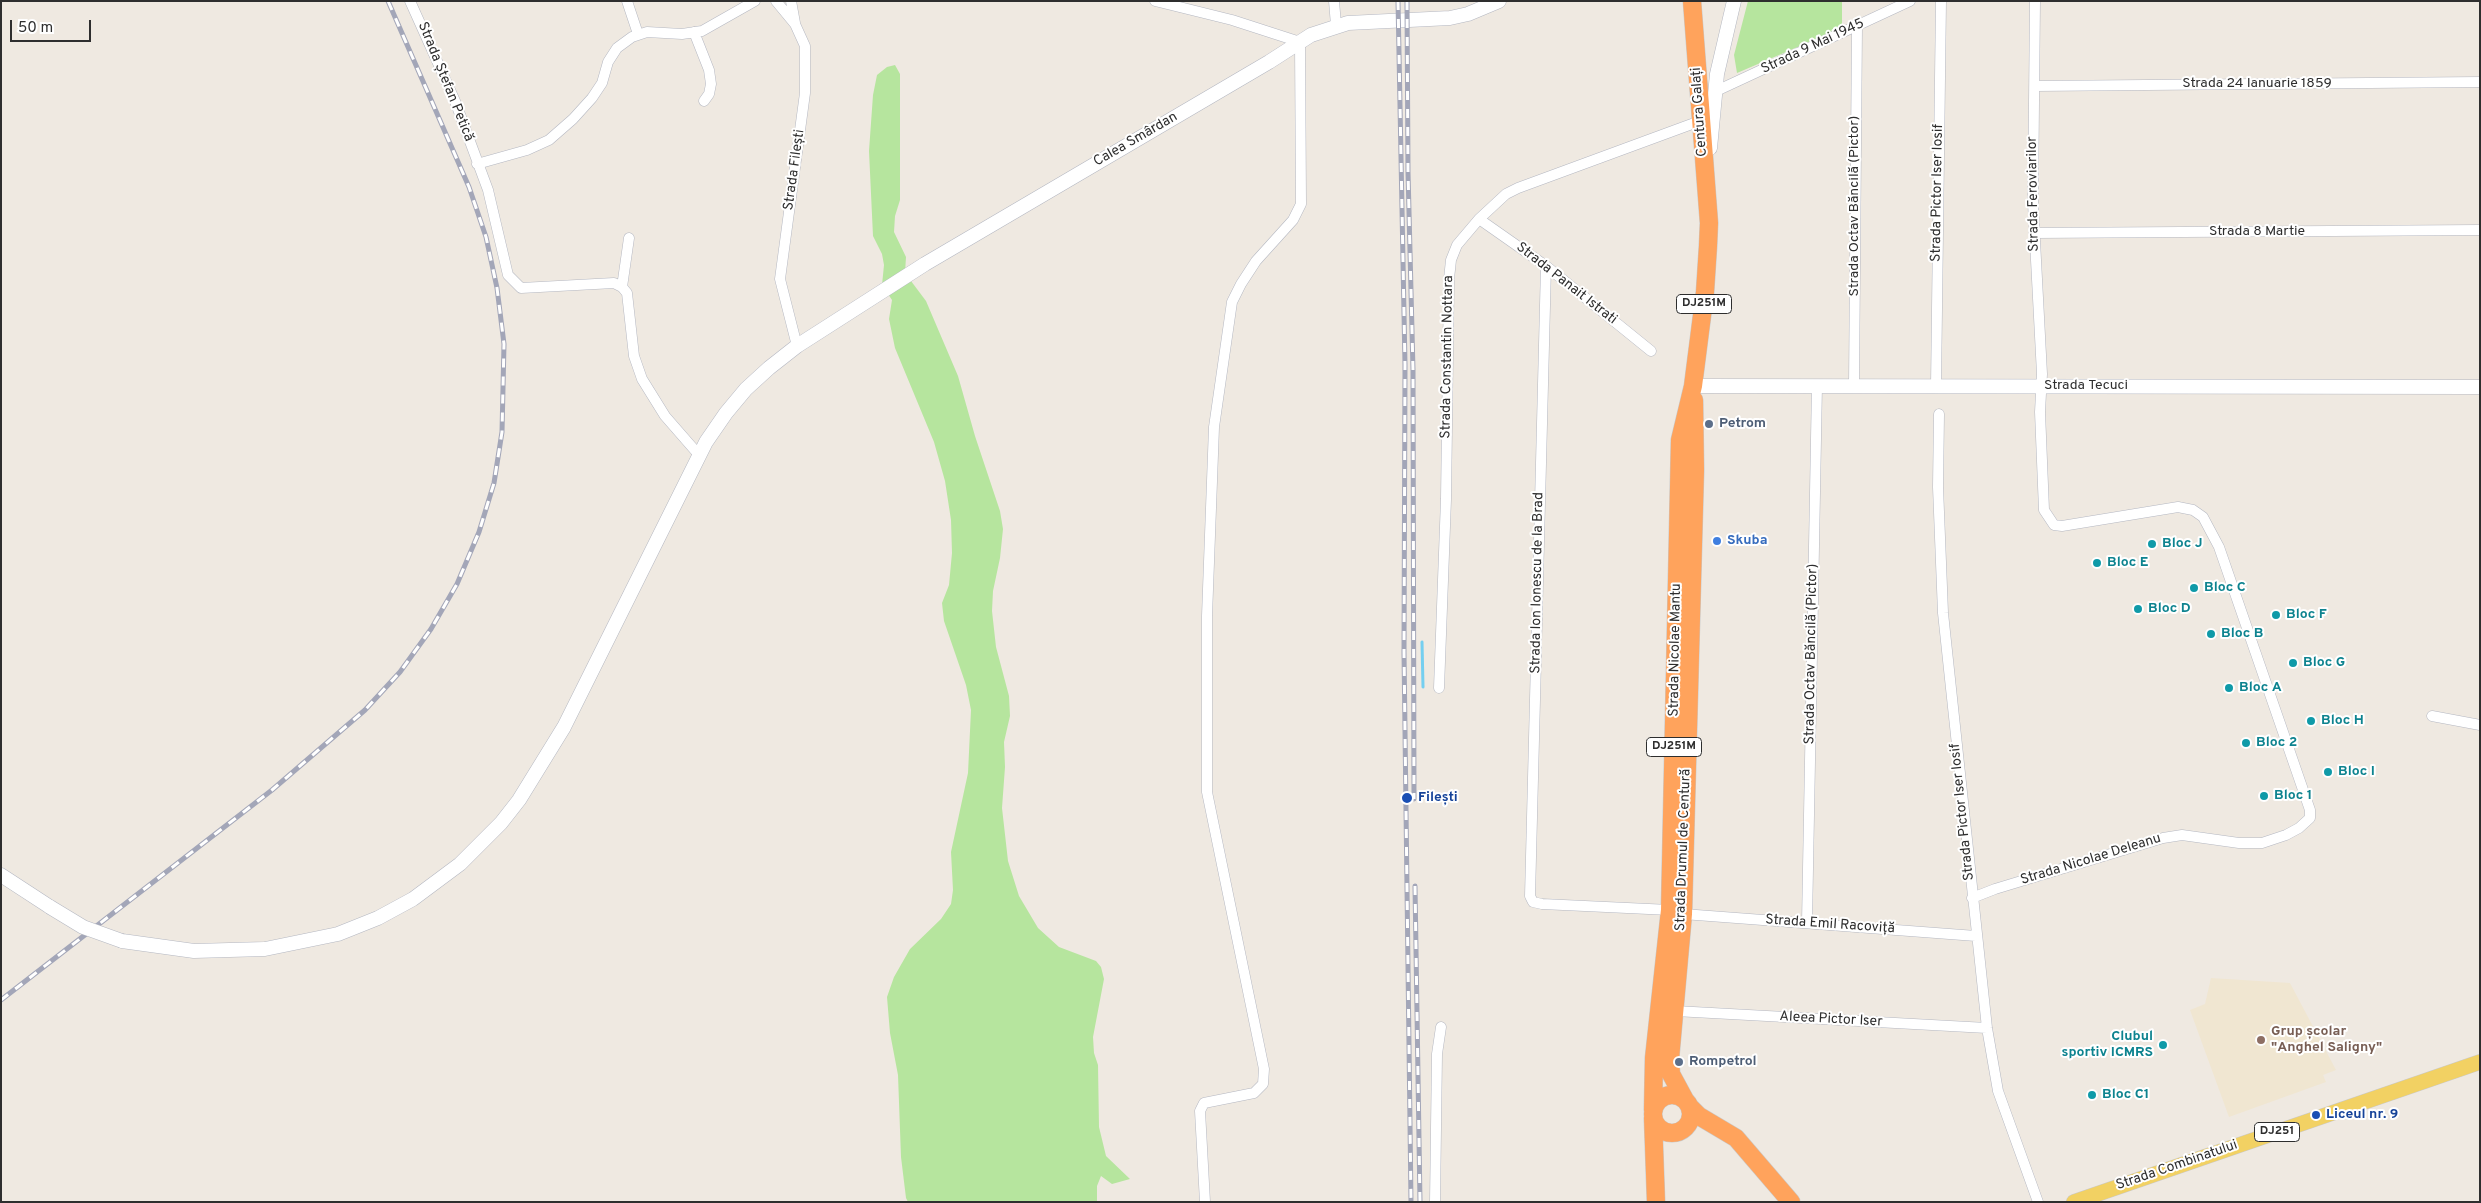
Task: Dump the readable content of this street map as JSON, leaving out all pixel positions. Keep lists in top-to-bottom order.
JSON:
{
  "streets": {
    "highway": ["Centura Galați", "DJ251M", "Strada Drumul de Centură"],
    "main road": [
      "Calea Smârdan",
      "Strada Tecuci",
      "DJ251",
      "Strada Combinatului"
    ],
    "street": [
      "Strada 9 Mai 1945",
      "Strada Ștefan Petică",
      "Strada 24 Ianuarie 1859",
      "Strada Filești",
      "Strada Pictor Iser Iosif",
      "Strada Feroviarilor",
      "Strada Octav Băncilă (Pictor)",
      "Strada 8 Martie",
      "Strada Panait Istrati",
      "Strada Constantin Nottara",
      "Strada Ion Ionescu de la Brad",
      "Strada Nicolae Deleanu",
      "Strada Emil Racoviță",
      "Aleea Pictor Iser"
    ]
  },
  "crossings": [
    ["Strada 9 Mai 1945", "Strada Octav Băncilă (Pictor)"],
    ["Strada 9 Mai 1945", "DJ251M"],
    ["Strada 24 Ianuarie 1859", "Strada Feroviarilor"],
    ["Centura Galați", "DJ251M"],
    ["Centura Galați", "Strada Constantin Nottara"],
    ["Calea Smârdan", "Strada Filești"],
    ["Strada Pictor Iser Iosif", "Strada Tecuci"],
    ["Strada Pictor Iser Iosif", "Strada Nicolae Deleanu"],
    ["Strada Pictor Iser Iosif", "Strada Emil Racoviță"],
    ["Strada Pictor Iser Iosif", "Aleea Pictor Iser"],
    ["Strada Feroviarilor", "Strada 8 Martie"],
    ["Strada Feroviarilor", "Strada Tecuci"],
    ["Strada Feroviarilor", "Strada Nicolae Deleanu"],
    ["Strada Octav Băncilă (Pictor)", "Strada Tecuci"],
    ["Strada Octav Băncilă (Pictor)", "Strada Emil Racoviță"],
    ["Strada Panait Istrati", "Strada Constantin Nottara"],
    ["Strada Panait Istrati", "Strada Ion Ionescu de la Brad"],
    ["DJ251M", "Strada Tecuci"],
    ["DJ251M", "Strada Drumul de Centură"],
    ["DJ251M", "Strada Emil Racoviță"],
    ["Strada Tecuci", "Strada Drumul de Centură"],
    ["Strada Tecuci", "Strada Nicolae Deleanu"],
    ["Strada Ion Ionescu de la Brad", "Strada Emil Racoviță"],
    ["Strada Drumul de Centură", "Strada Emil Racoviță"],
    ["Strada Drumul de Centură", "Aleea Pictor Iser"]
  ],
  "places": [
    "Petrom",
    "Skuba",
    "Bloc J",
    "Bloc E",
    "Bloc C",
    "Bloc D",
    "Bloc F",
    "Bloc B",
    "Bloc G",
    "Bloc A",
    "Bloc H",
    "Bloc 2",
    "Bloc I",
    "Bloc 1",
    "Filești",
    "Grup școlar \"Anghel Saligny\"",
    "Clubul sportiv ICMRS",
    "Rompetrol",
    "Bloc C1",
    "Liceul nr. 9"
  ],
  "scale_bar": "50 m"
}
